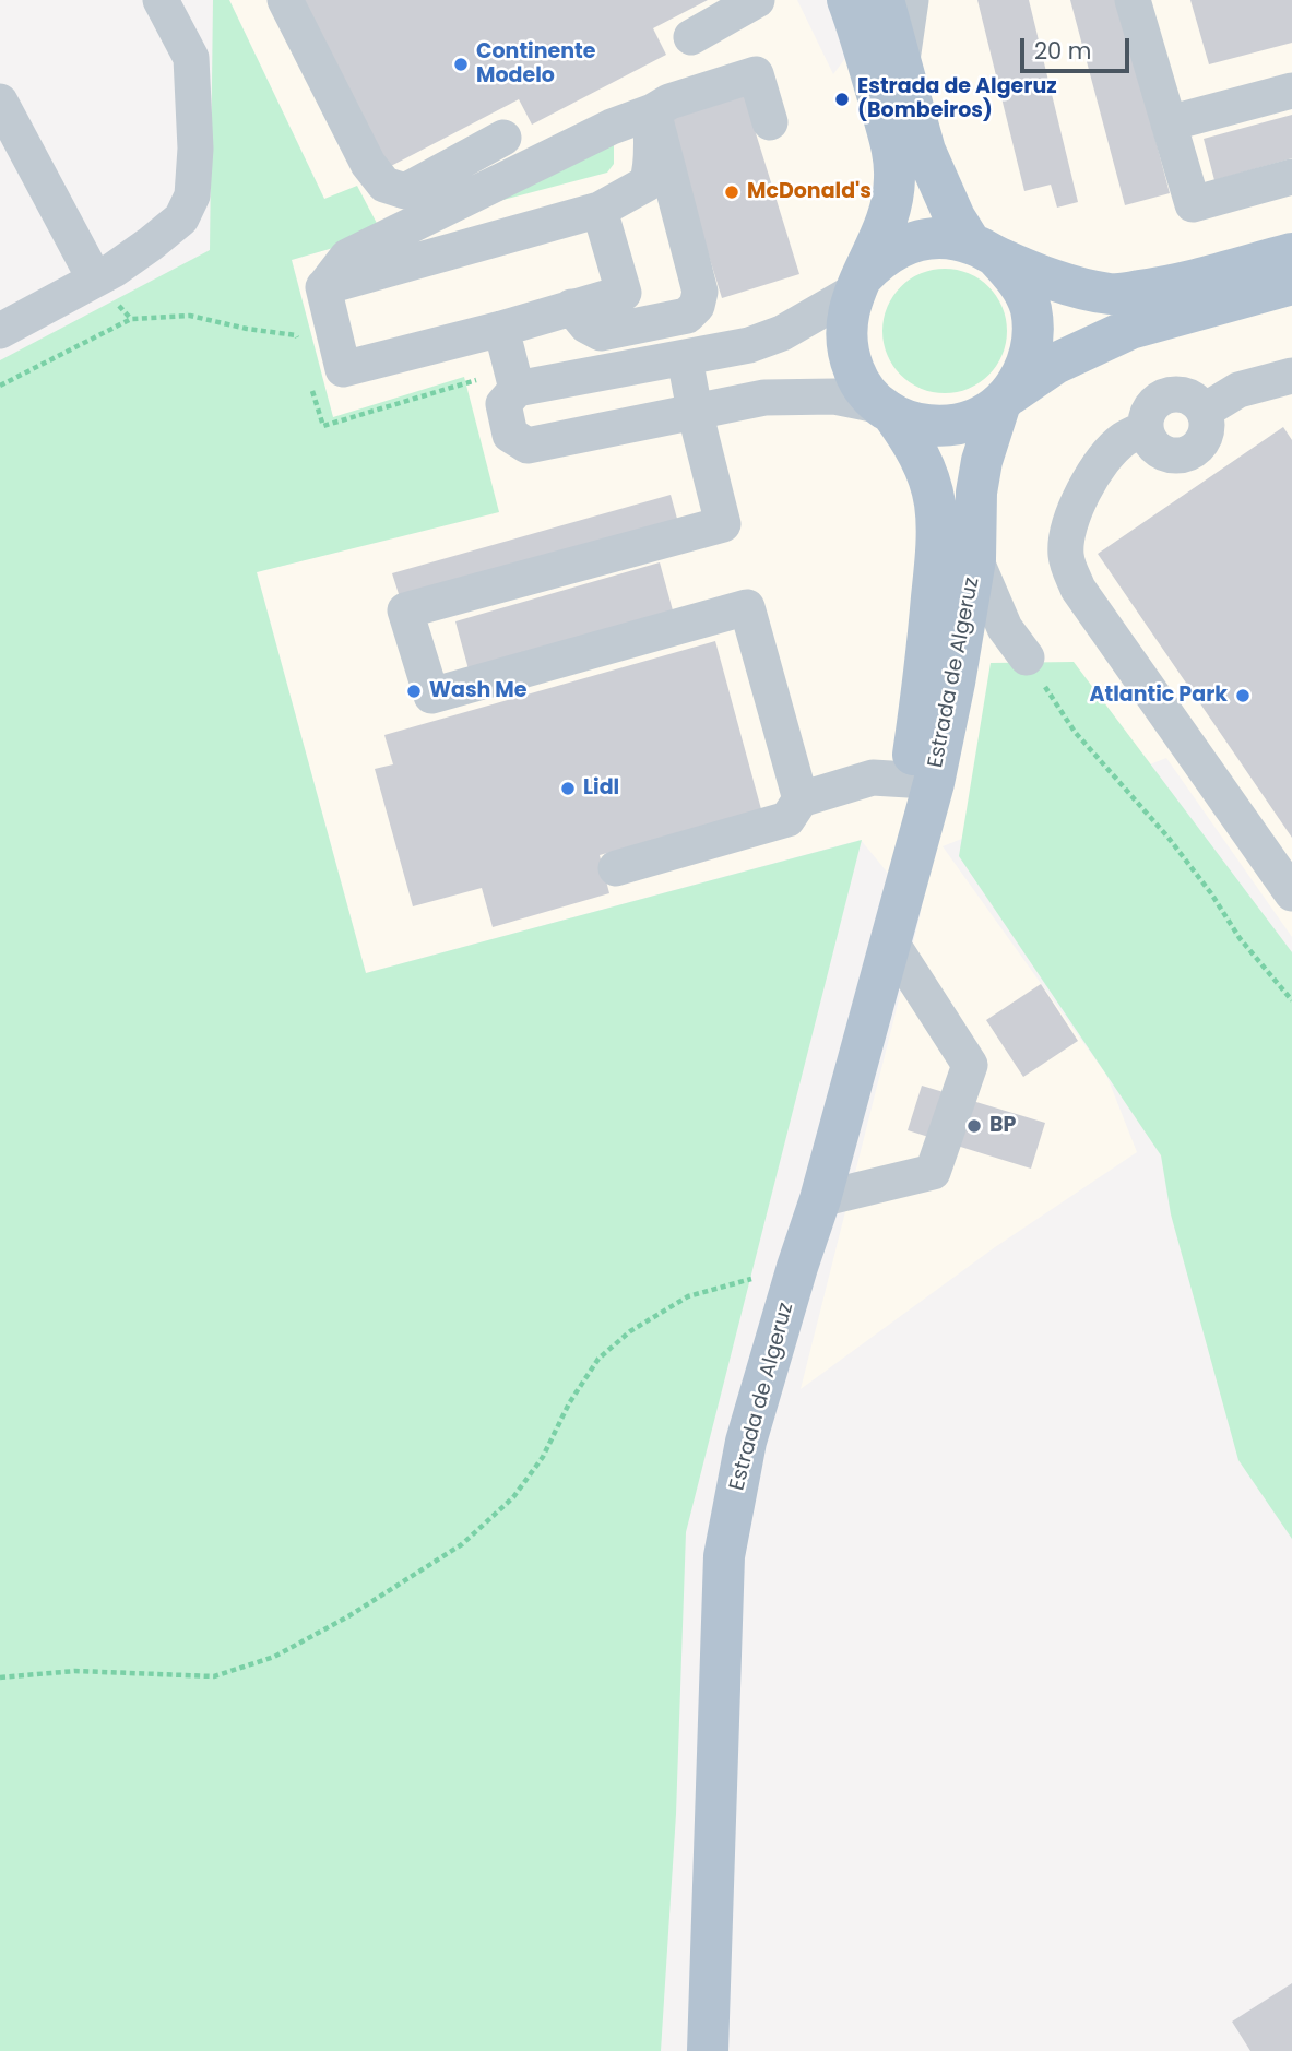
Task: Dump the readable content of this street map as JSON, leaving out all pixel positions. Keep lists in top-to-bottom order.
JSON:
{
  "streets": {
    "main road": ["Estrada de Algeruz"]
  },
  "places": [
    "Continente Modelo",
    "Estrada de Algeruz (Bombeiros)",
    "McDonald's",
    "Wash Me",
    "Atlantic Park",
    "Lidl",
    "BP"
  ],
  "scale_bar": "20 m"
}
